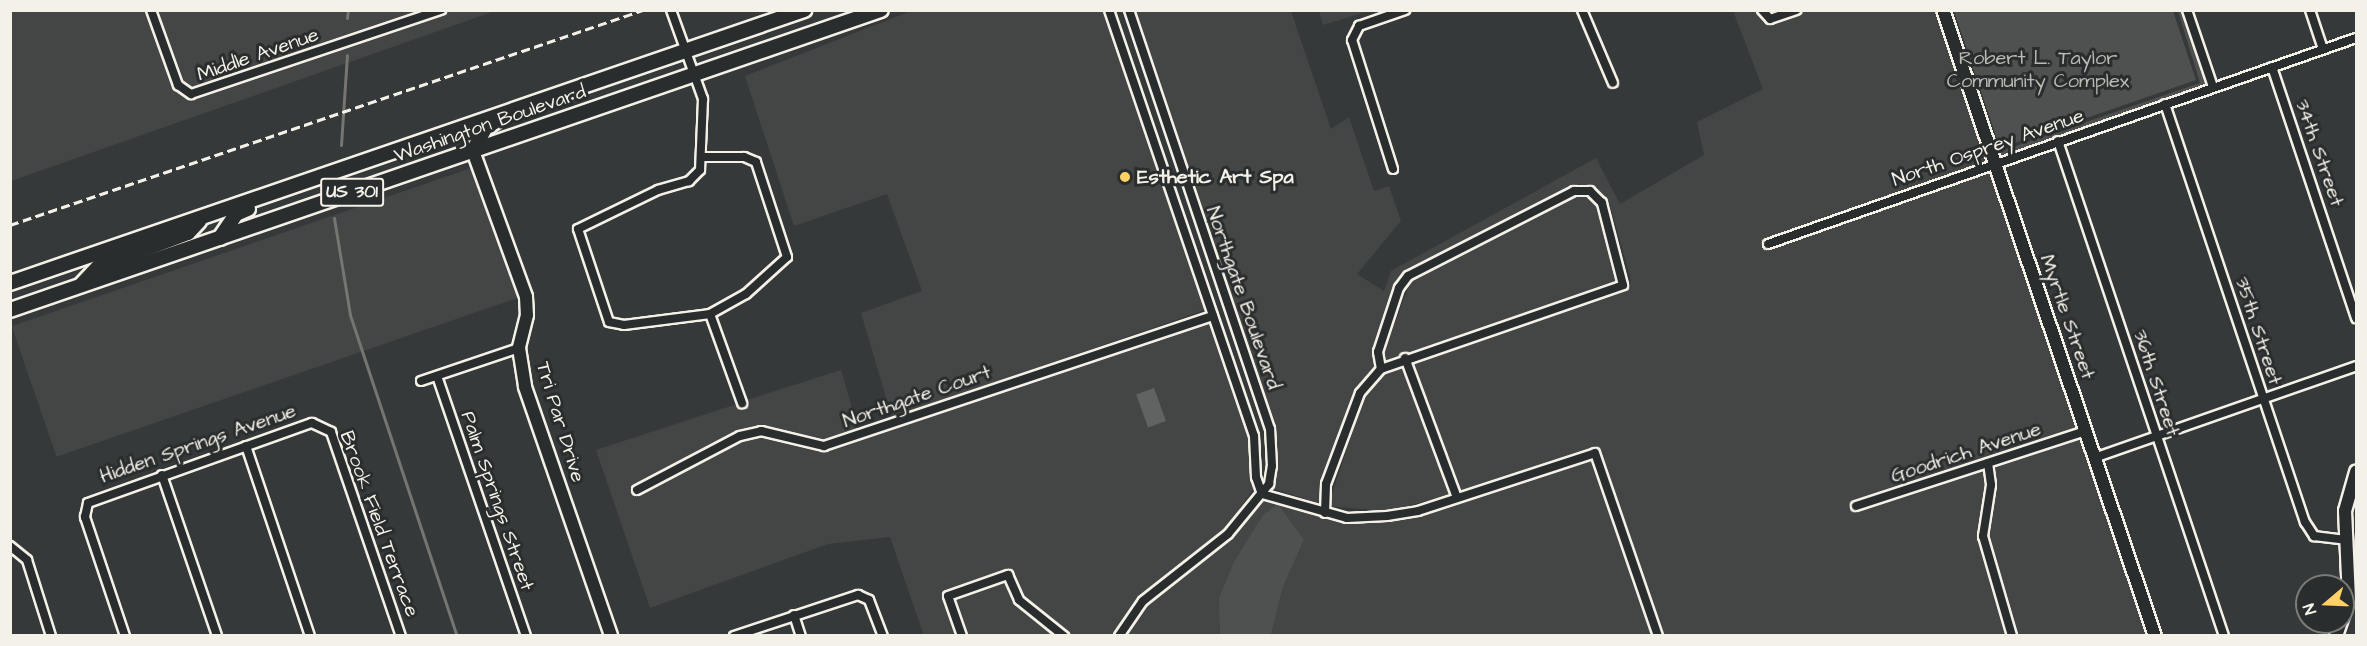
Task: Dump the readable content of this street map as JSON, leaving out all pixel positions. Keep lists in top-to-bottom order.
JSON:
{
  "streets": {
    "main road": ["Washington Boulevard", "US 301"],
    "street": [
      "Middle Avenue",
      "North Osprey Avenue",
      "34th Street",
      "Northgate Boulevard",
      "Myrtle Street",
      "35th Street",
      "36th Street",
      "Northgate Court",
      "Tri Par Drive",
      "Hidden Springs Avenue",
      "Goodrich Avenue",
      "Palm Springs Street",
      "Brook Field Terrace"
    ]
  },
  "crossings": [
    ["Washington Boulevard", "Tri Par Drive"],
    ["North Osprey Avenue", "34th Street"],
    ["North Osprey Avenue", "Myrtle Street"],
    ["North Osprey Avenue", "35th Street"],
    ["North Osprey Avenue", "36th Street"],
    ["Northgate Boulevard", "Northgate Court"],
    ["Myrtle Street", "Goodrich Avenue"],
    ["Hidden Springs Avenue", "Brook Field Terrace"]
  ],
  "parks": ["Robert L. Taylor Community Complex"],
  "places": ["Esthetic Art Spa"],
  "north": "left"
}
